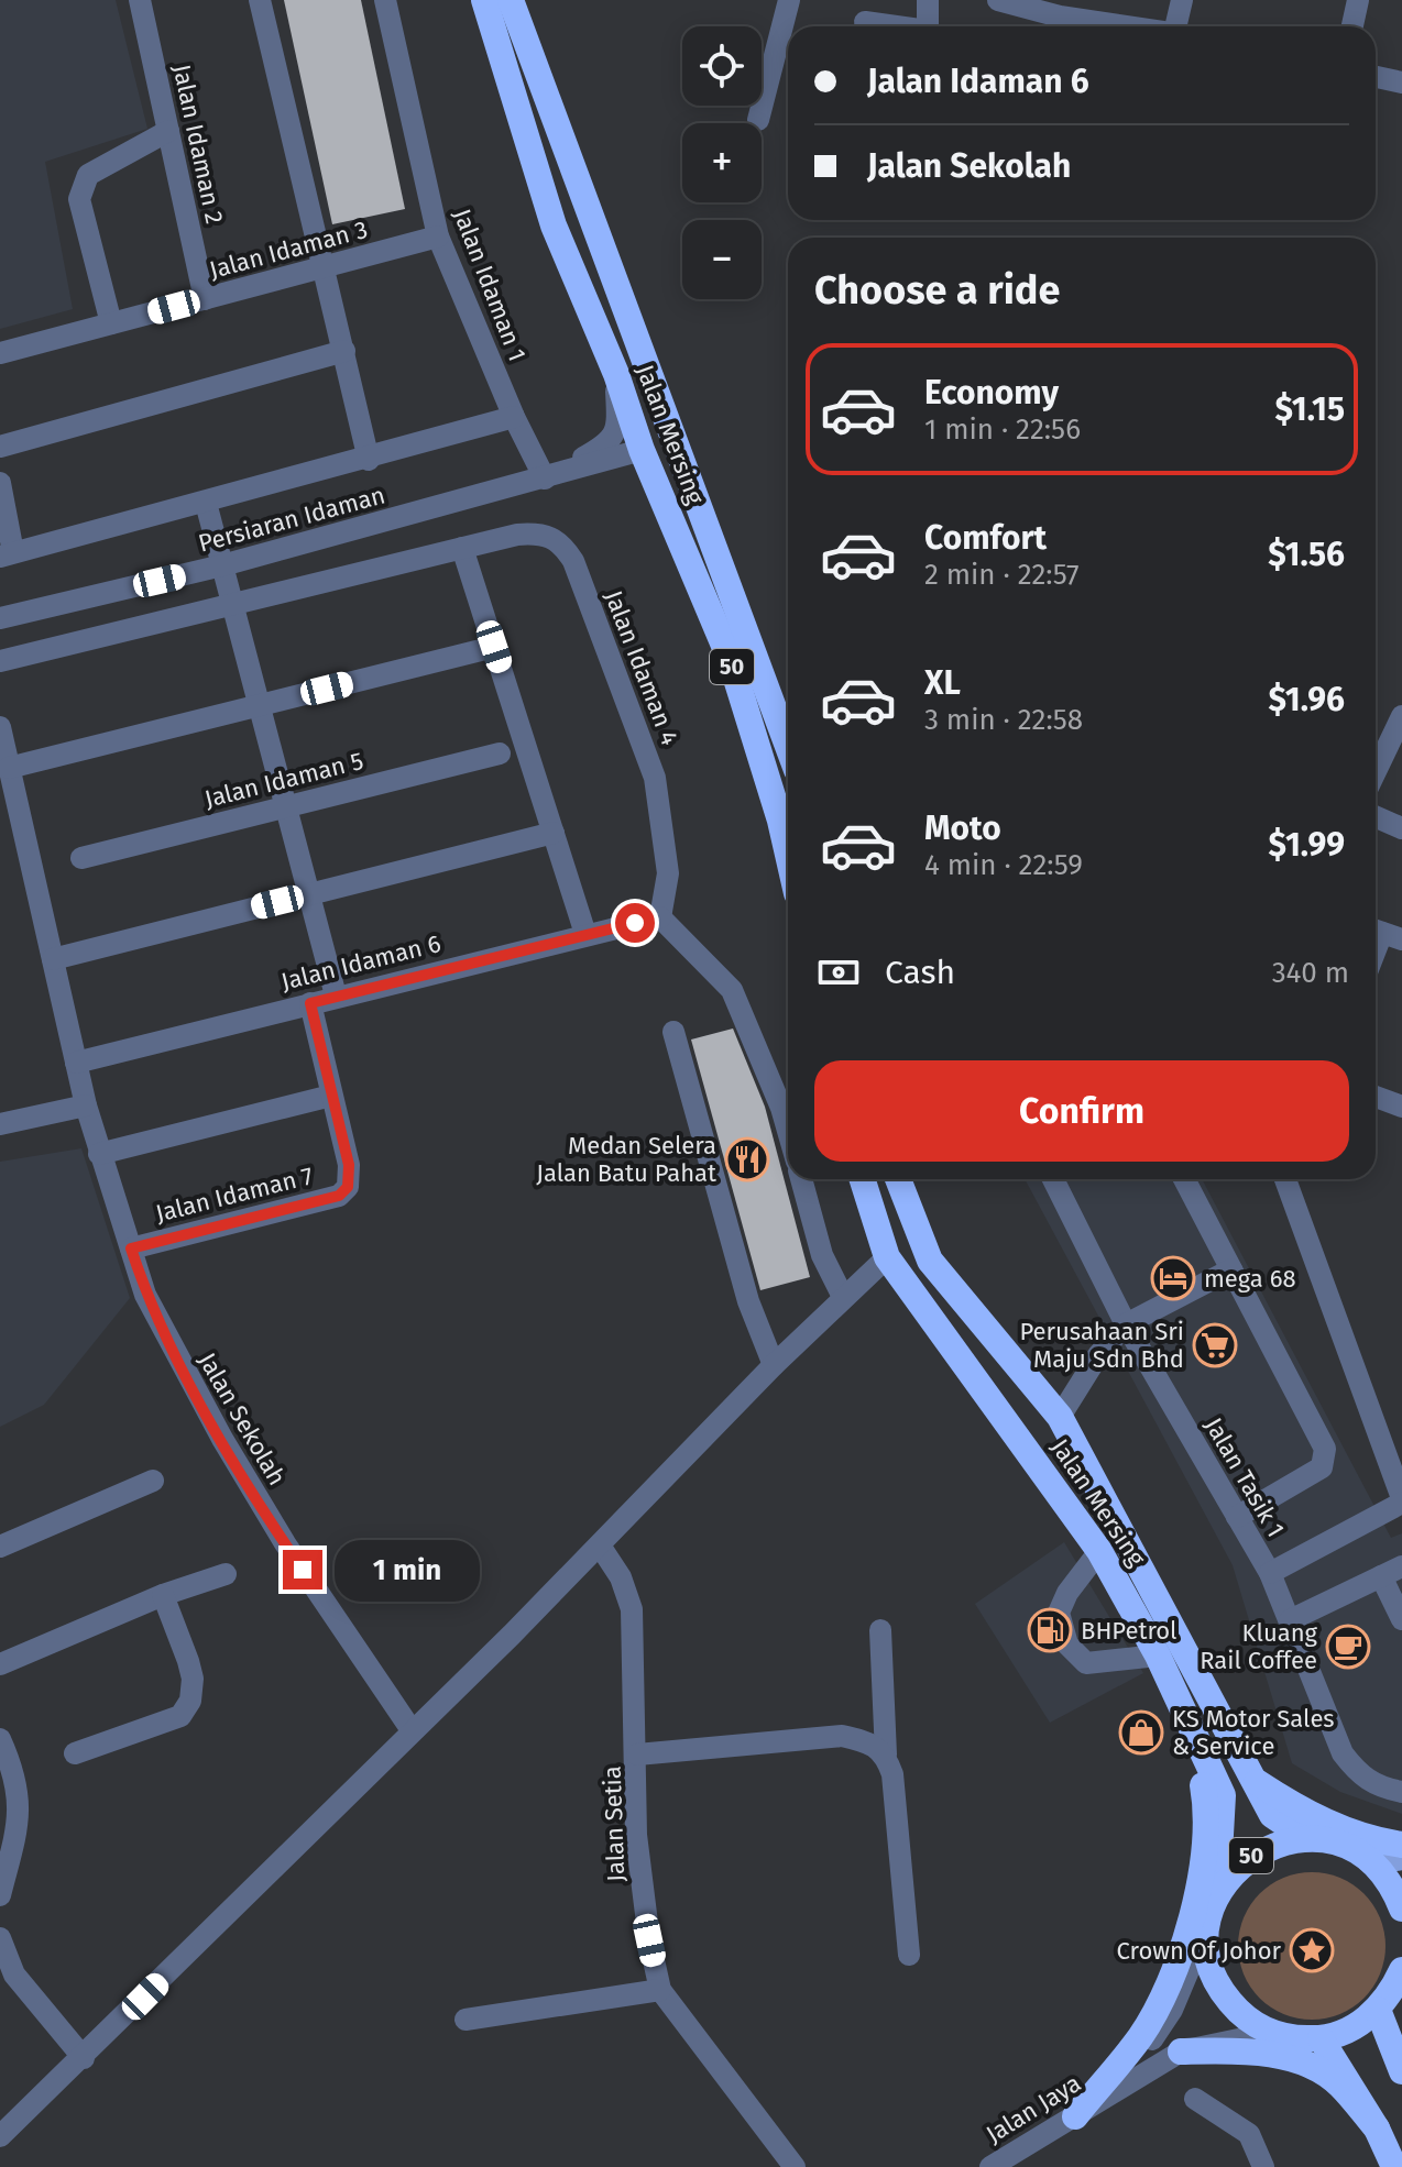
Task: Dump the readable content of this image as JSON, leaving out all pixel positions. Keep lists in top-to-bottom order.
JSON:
{
  "streets": {
    "highway": ["Jalan Mersing", "50"],
    "street": [
      "Jalan Idaman 2",
      "Jalan Idaman 3",
      "Jalan Idaman 1",
      "Persiaran Idaman",
      "Jalan Idaman 4",
      "Jalan Idaman 5",
      "Jalan Idaman 6",
      "Jalan Idaman 7",
      "Jalan Sekolah",
      "Jalan Tasik 1",
      "Jalan Setia",
      "Jalan Jaya"
    ]
  },
  "crossings": [
    ["Jalan Idaman 2", "Jalan Idaman 3"],
    ["Jalan Idaman 3", "Jalan Idaman 1"],
    ["Jalan Idaman 1", "Persiaran Idaman"],
    ["Jalan Mersing", "Persiaran Idaman"],
    ["Jalan Mersing", "50"],
    ["50", "Jalan Jaya"],
    ["Jalan Idaman 4", "Jalan Idaman 6"],
    ["Jalan Idaman 6", "Jalan Sekolah"],
    ["Jalan Idaman 7", "Jalan Sekolah"]
  ],
  "places": {
    "restaurant": ["Medan Selera Jalan Batu Pahat"],
    "hotel": ["mega 68"],
    "supermarket": ["Perusahaan Sri Maju Sdn Bhd"],
    "fuel station": ["BHPetrol"],
    "cafe": ["Kluang Rail Coffee"],
    "shop": ["KS Motor Sales & Service"],
    "place": ["Crown Of Johor"]
  },
  "page": {
    "map_buttons": ["+", "−"],
    "banner": ["Jalan Idaman 6", "Jalan Sekolah"],
    "heading": "Choose a ride",
    "list": [
      {
        "name": "Economy",
        "note": "1 min · 22:56",
        "value": "$1.15"
      },
      {
        "name": "Comfort",
        "note": "2 min · 22:57",
        "value": "$1.56"
      },
      {
        "name": "XL",
        "note": "3 min · 22:58",
        "value": "$1.96"
      },
      {
        "name": "Moto",
        "note": "4 min · 22:59",
        "value": "$1.99"
      }
    ],
    "pay": ["Cash", "340 m"],
    "buttons": "Confirm",
    "bubble": "1 min"
  }
}
